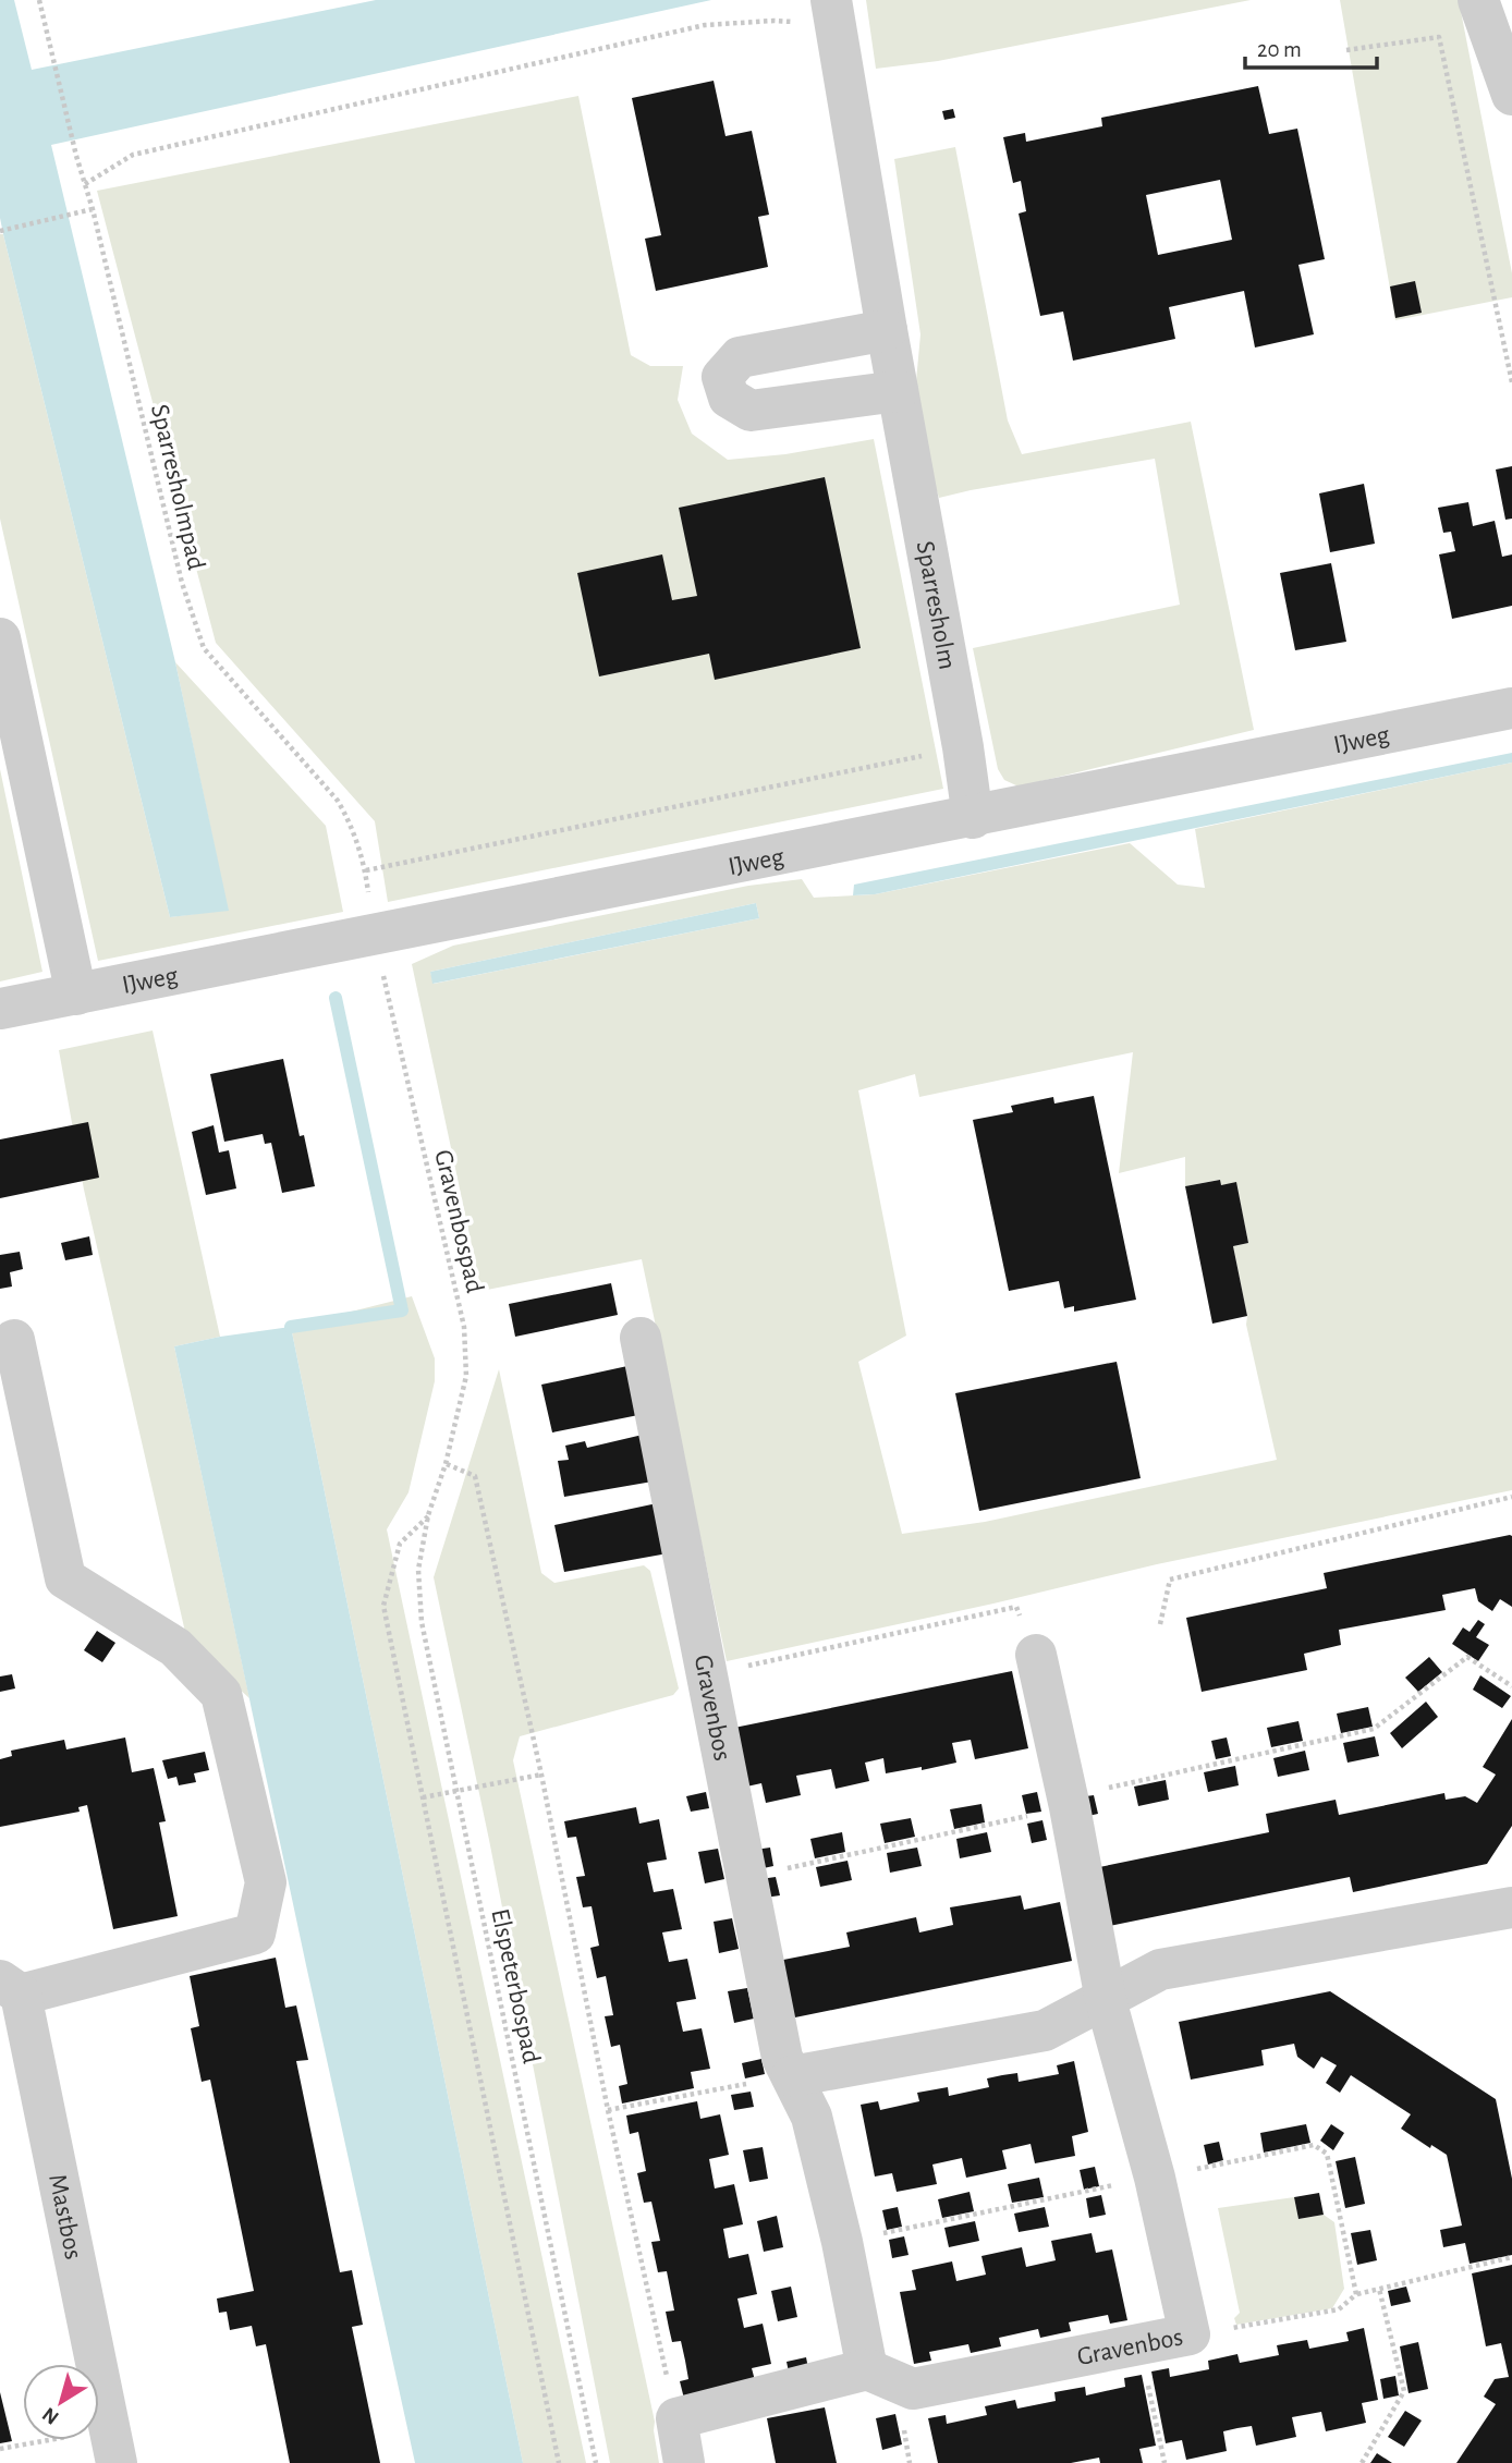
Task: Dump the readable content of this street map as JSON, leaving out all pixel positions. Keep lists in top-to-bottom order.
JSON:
{
  "streets": {
    "street": [
      "Sparresholm",
      "IJweg",
      "Gravenbos",
      "Mastbos"
    ],
    "path": ["Sparresholmpad", "Gravenbospad", "Elspeterbospad"]
  },
  "crossings": [
    ["Sparresholmpad", "IJweg"],
    ["Sparresholmpad", "Gravenbospad"],
    ["Sparresholm", "IJweg"],
    ["IJweg", "Gravenbospad"],
    ["Gravenbospad", "Elspeterbospad"]
  ],
  "scale_bar": "20 m",
  "north": "bottom left"
}
